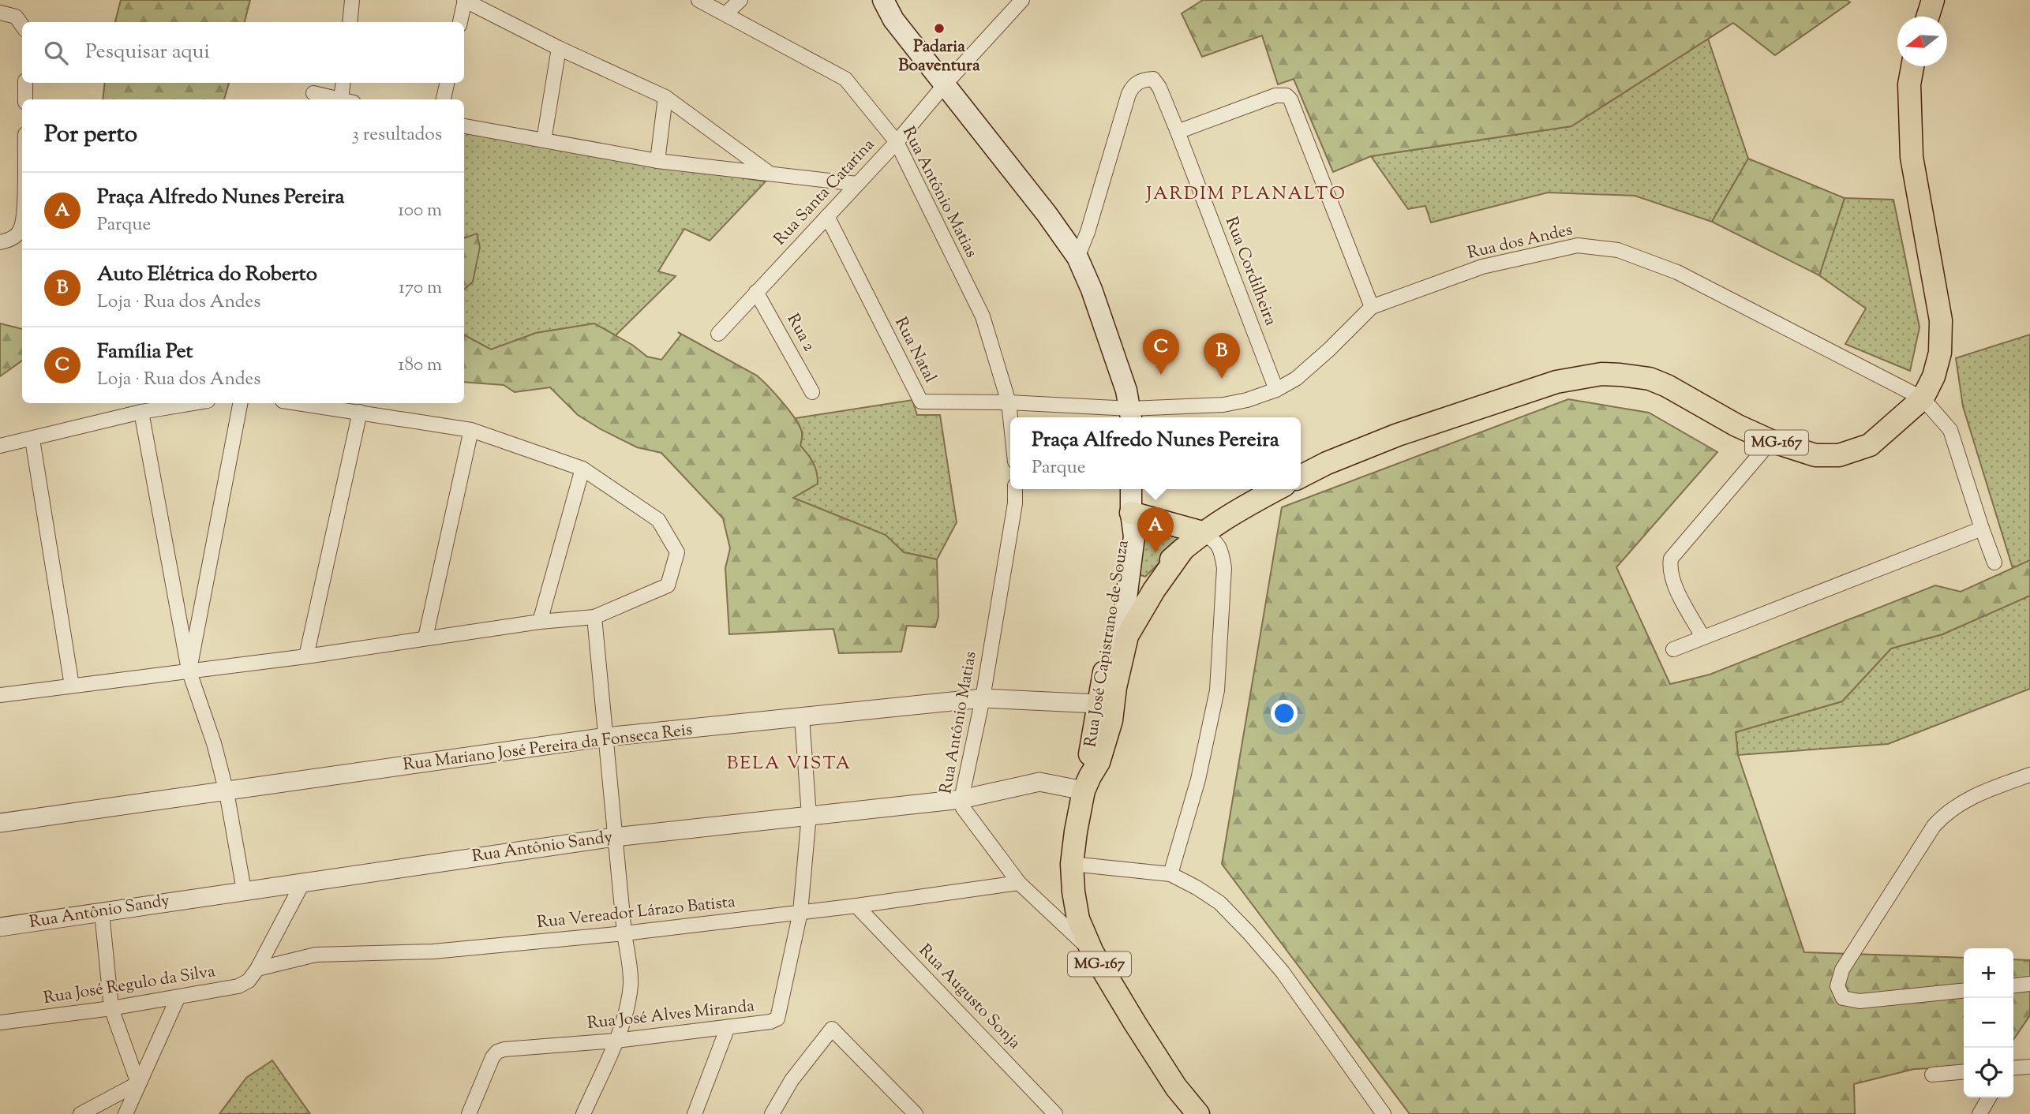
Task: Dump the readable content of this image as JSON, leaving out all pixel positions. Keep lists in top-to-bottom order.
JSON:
{
  "streets": {
    "main road": ["MG-167", "Rua José Capistrano de Souza"],
    "street": [
      "Rua Santa Catarina",
      "Rua Antônio Matias",
      "Rua dos Andes",
      "Rua Cordilheira",
      "Rua 2",
      "Rua Natal",
      "Rua Mariano José Pereira da Fonseca Reis",
      "Rua Antônio Sandy",
      "Rua Vereador Lárazo Batista",
      "Rua José Regulo da Silva",
      "Rua Augusto Sonja",
      "Rua José Alves Miranda"
    ]
  },
  "crossings": [
    ["Rua Santa Catarina", "Rua Antônio Matias"],
    ["Rua Santa Catarina", "Rua 2"],
    ["Rua Santa Catarina", "Rua Natal"],
    ["Rua Antônio Matias", "Rua Natal"],
    ["Rua Antônio Matias", "Rua José Capistrano de Souza"],
    ["Rua Antônio Matias", "Rua Mariano José Pereira da Fonseca Reis"],
    ["Rua Antônio Matias", "Rua Antônio Sandy"],
    ["Rua Antônio Matias", "Rua Vereador Lárazo Batista"],
    ["Rua dos Andes", "Rua Cordilheira"],
    ["Rua dos Andes", "Rua Natal"],
    ["Rua dos Andes", "MG-167"],
    ["MG-167", "Rua José Capistrano de Souza"],
    ["Rua José Capistrano de Souza", "Rua Mariano José Pereira da Fonseca Reis"],
    ["Rua José Capistrano de Souza", "Rua Antônio Sandy"],
    ["Rua Mariano José Pereira da Fonseca Reis", "Rua José Alves Miranda"],
    ["Rua Antônio Sandy", "Rua José Alves Miranda"],
    ["Rua Vereador Lárazo Batista", "Rua José Regulo da Silva"],
    ["Rua Vereador Lárazo Batista", "Rua Augusto Sonja"],
    ["Rua Vereador Lárazo Batista", "Rua José Alves Miranda"]
  ],
  "districts": ["JARDIM PLANALTO", "BELA VISTA"],
  "places": ["Padaria Boaventura"],
  "north": "left",
  "page": {
    "search": "Pesquisar aqui",
    "heading": ["Por perto", "3 resultados"],
    "list": [
      {
        "mark": "A",
        "name": "Praça Alfredo Nunes Pereira",
        "note": "Parque",
        "value": "100 m"
      },
      {
        "mark": "B",
        "name": "Auto Elétrica do Roberto",
        "note": "Loja · Rua dos Andes",
        "value": "170 m"
      },
      {
        "mark": "C",
        "name": "Família Pet",
        "note": "Loja · Rua dos Andes",
        "value": "180 m"
      }
    ],
    "pins": ["C", "B", "A"],
    "popup": ["Praça Alfredo Nunes Pereira", "Parque"],
    "map_buttons": ["+", "−"]
  }
}
